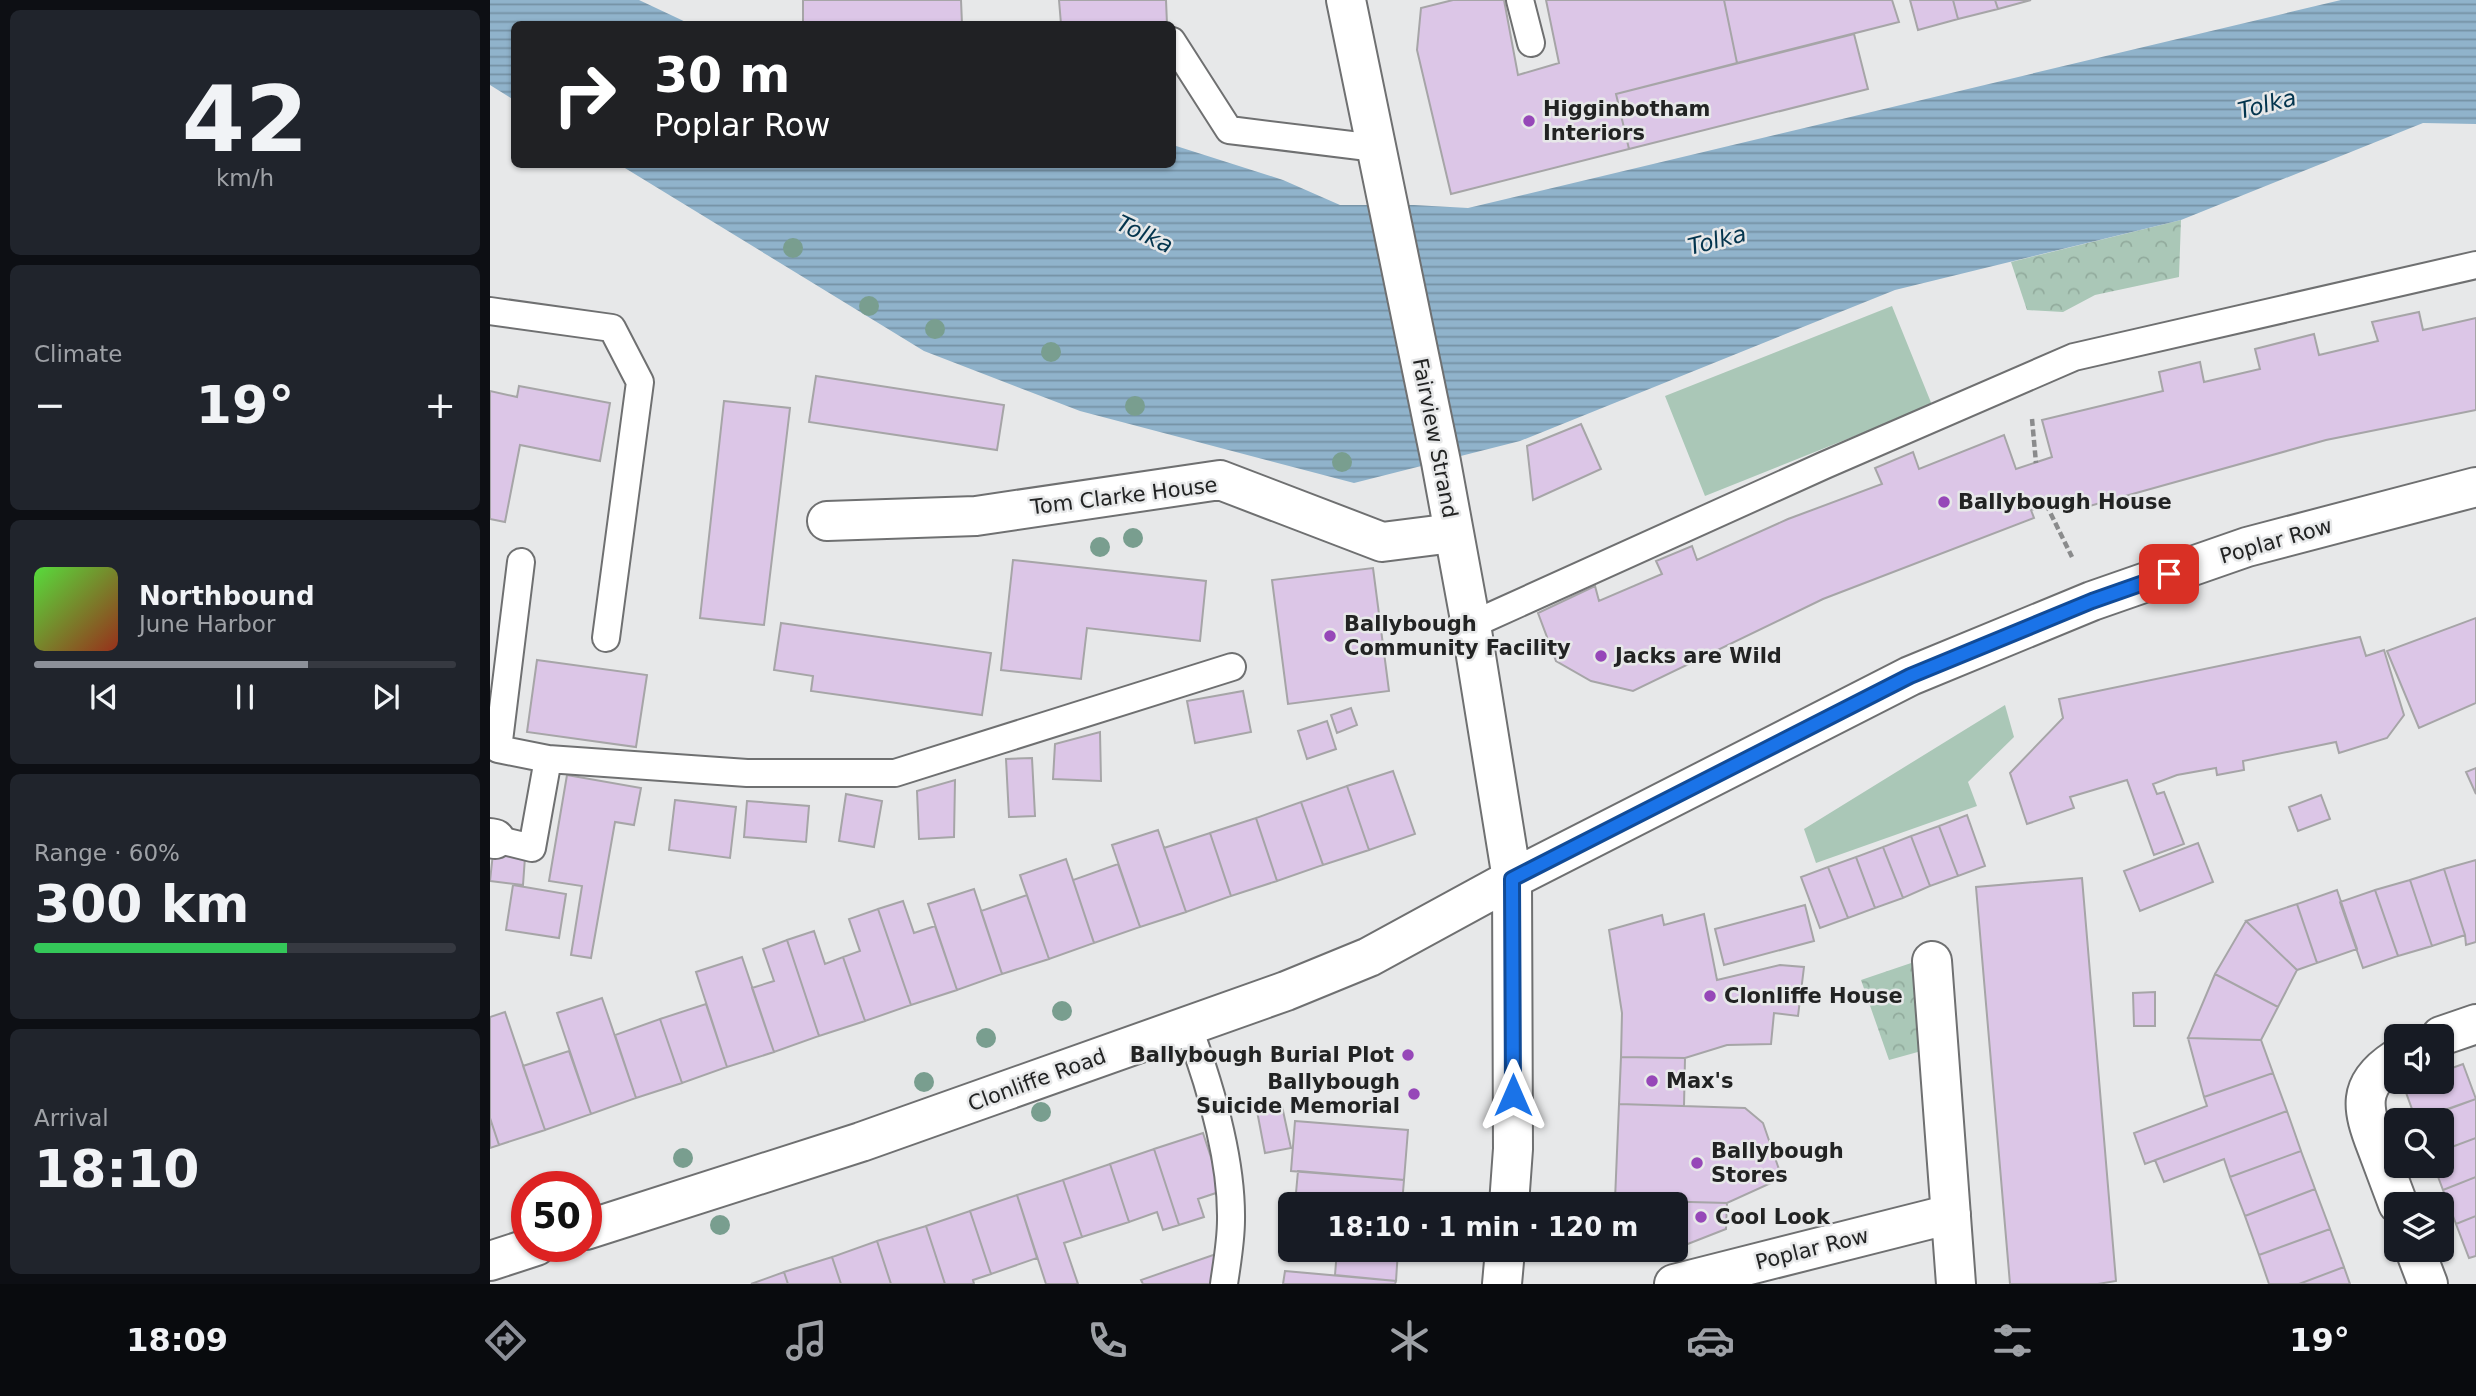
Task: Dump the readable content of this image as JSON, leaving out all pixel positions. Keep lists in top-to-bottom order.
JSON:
{
  "streets": {
    "main road": [
      "Fairview Strand",
      "Tom Clarke House",
      "Poplar Row",
      "Clonliffe Road"
    ]
  },
  "crossings": [
    ["Fairview Strand", "Tom Clarke House"],
    ["Fairview Strand", "Poplar Row"],
    ["Fairview Strand", "Clonliffe Road"],
    ["Poplar Row", "Clonliffe Road"]
  ],
  "water": ["Tolka"],
  "places": [
    "Higginbotham Interiors",
    "Ballybough House",
    "Ballybough Community Facility",
    "Jacks are Wild",
    "Clonliffe House",
    "Ballybough Burial Plot",
    "Max's",
    "Ballybough Suicide Memorial",
    "Ballybough Stores",
    "Cool Look"
  ],
  "page": {
    "tile": [
      ["42", "km/h"],
      "Climate",
      ["Range · 60%", "300 km"],
      ["Arrival", "18:10"]
    ],
    "turn": ["30 m", "Poplar Row"],
    "heat": ["−", "19°", "+"],
    "song": ["Northbound", "June Harbor"],
    "limit": "50",
    "trip": "18:10 · 1 min · 120 m",
    "tabs": ["18:09", "19°"]
  }
}
